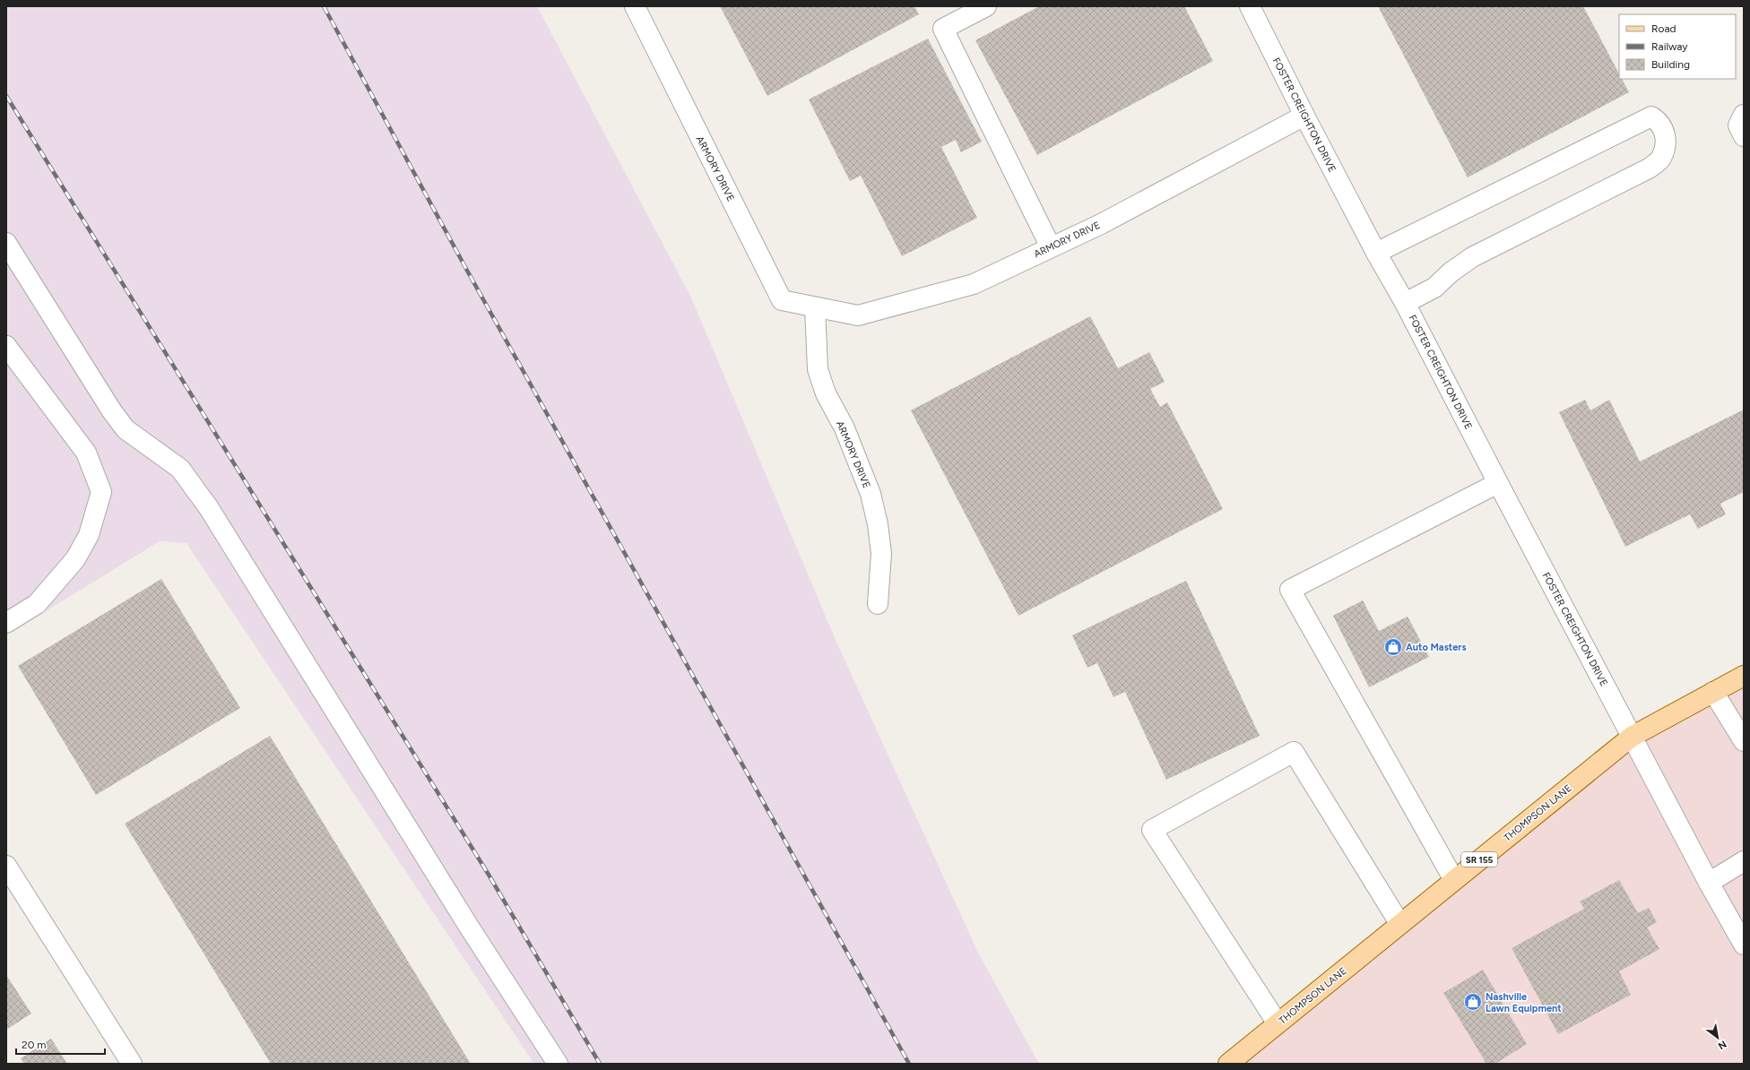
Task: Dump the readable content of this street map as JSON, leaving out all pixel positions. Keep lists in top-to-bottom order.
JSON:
{
  "streets": {
    "main road": ["THOMPSON LANE", "SR 155"],
    "street": ["FOSTER CREIGHTON DRIVE", "ARMORY DRIVE"]
  },
  "crossings": [
    ["FOSTER CREIGHTON DRIVE", "ARMORY DRIVE"],
    ["FOSTER CREIGHTON DRIVE", "THOMPSON LANE"]
  ],
  "places": {
    "shop": ["Auto Masters", "Nashville Lawn Equipment"]
  },
  "legend": ["Road", "Railway", "Building"],
  "scale_bar": "20 m",
  "north": "bottom right"
}
